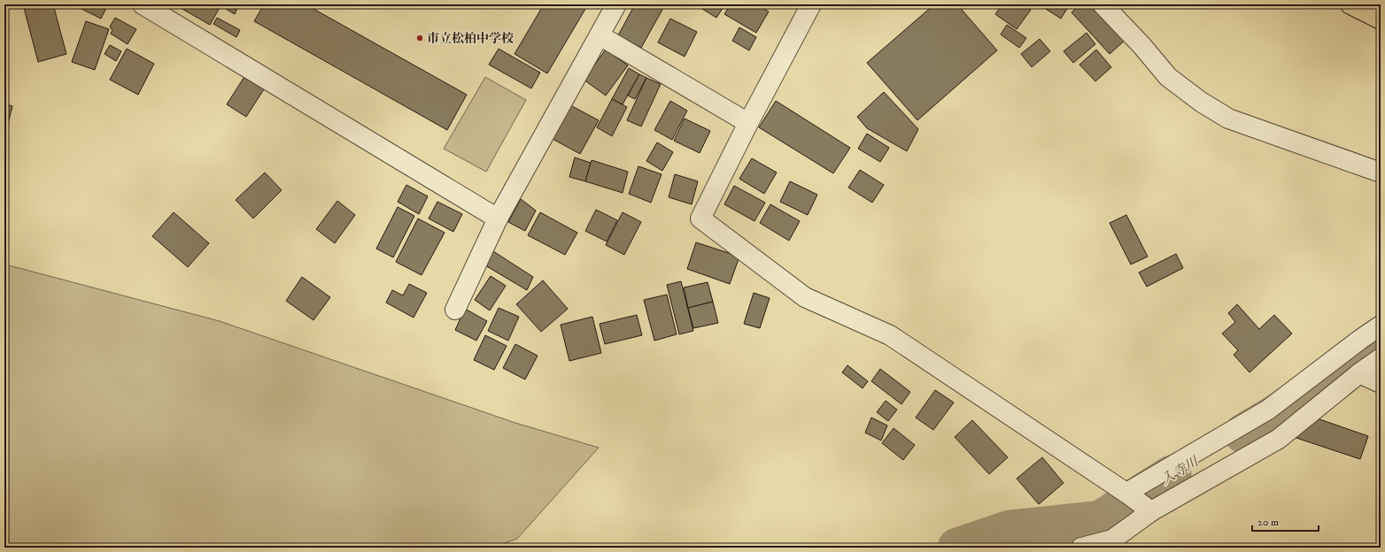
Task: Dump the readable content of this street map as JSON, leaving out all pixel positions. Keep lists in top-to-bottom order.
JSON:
{
  "water": ["入寺川"],
  "places": ["市立松柏中学校"],
  "scale_bar": "20 m"
}
